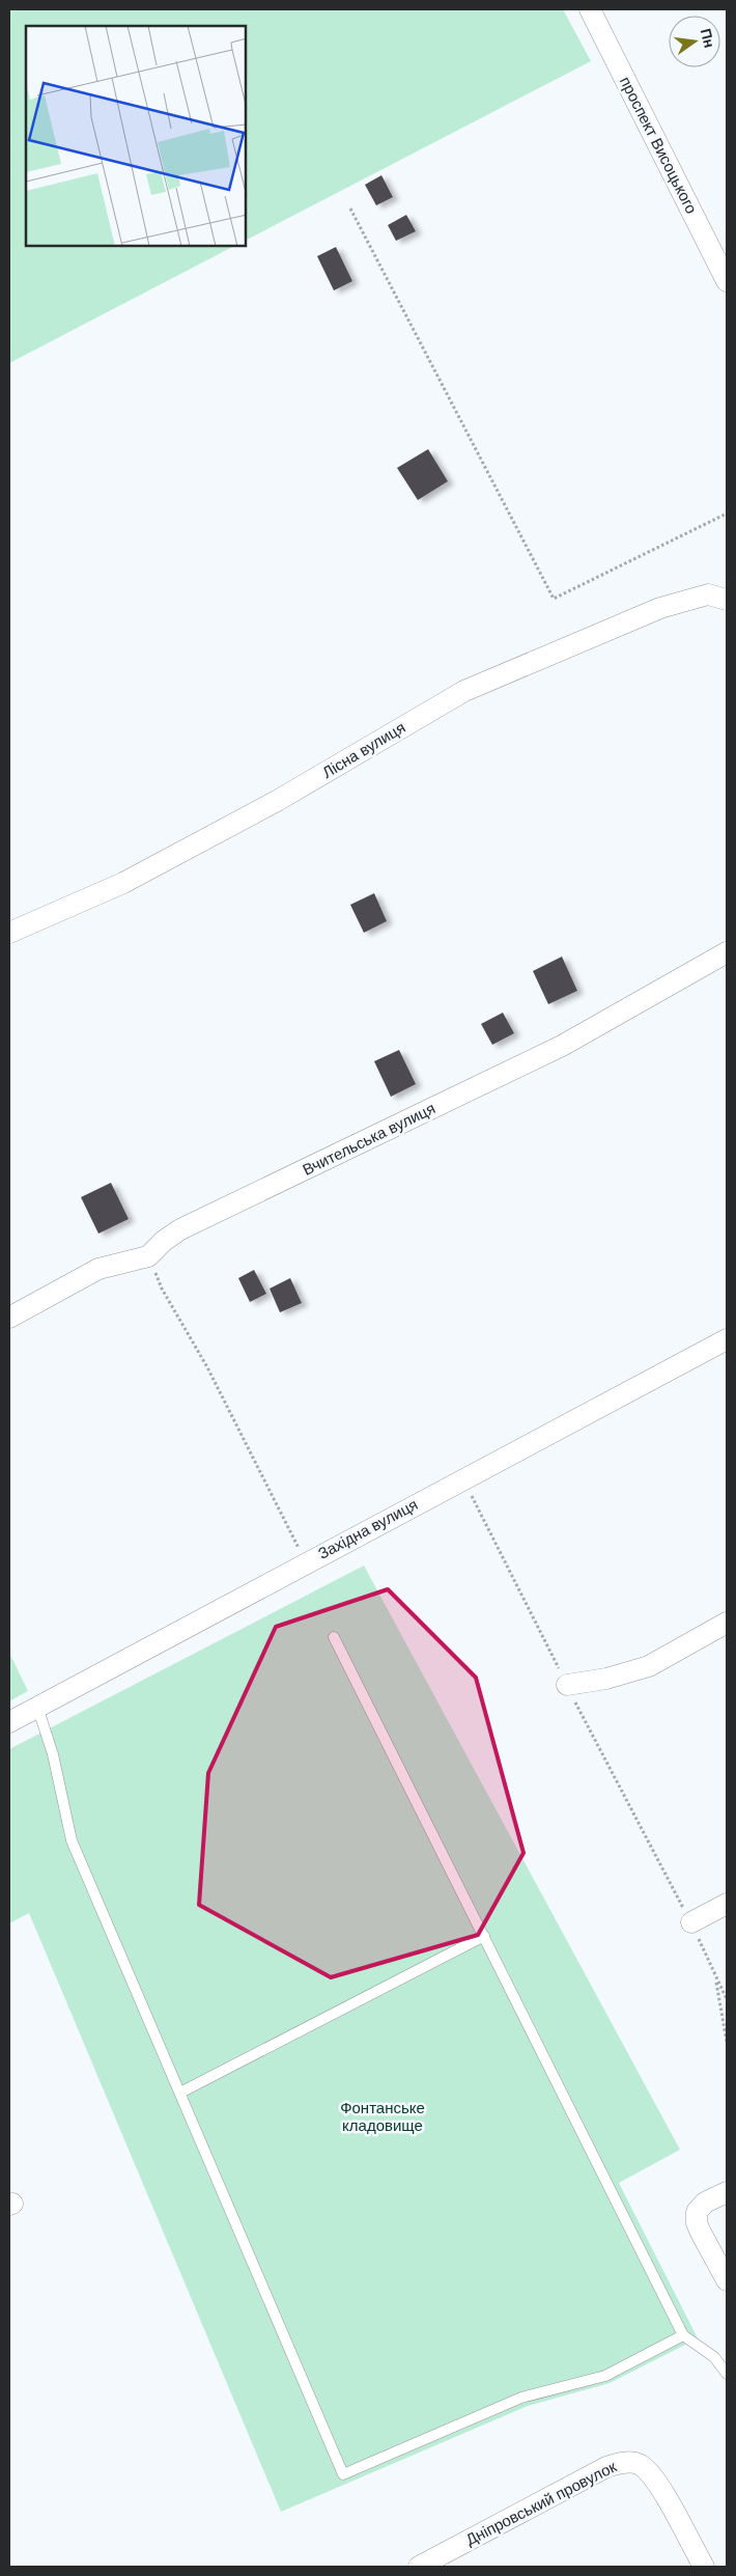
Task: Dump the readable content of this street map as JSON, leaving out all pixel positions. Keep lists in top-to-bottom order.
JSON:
{
  "streets": {
    "street": [
      "проспект Висоцького",
      "Лісна вулиця",
      "Вчительська вулиця",
      "Західна вулиця",
      "Дніпровський провулок"
    ]
  },
  "parks": ["Фонтанське кладовище"],
  "north": "right"
}
